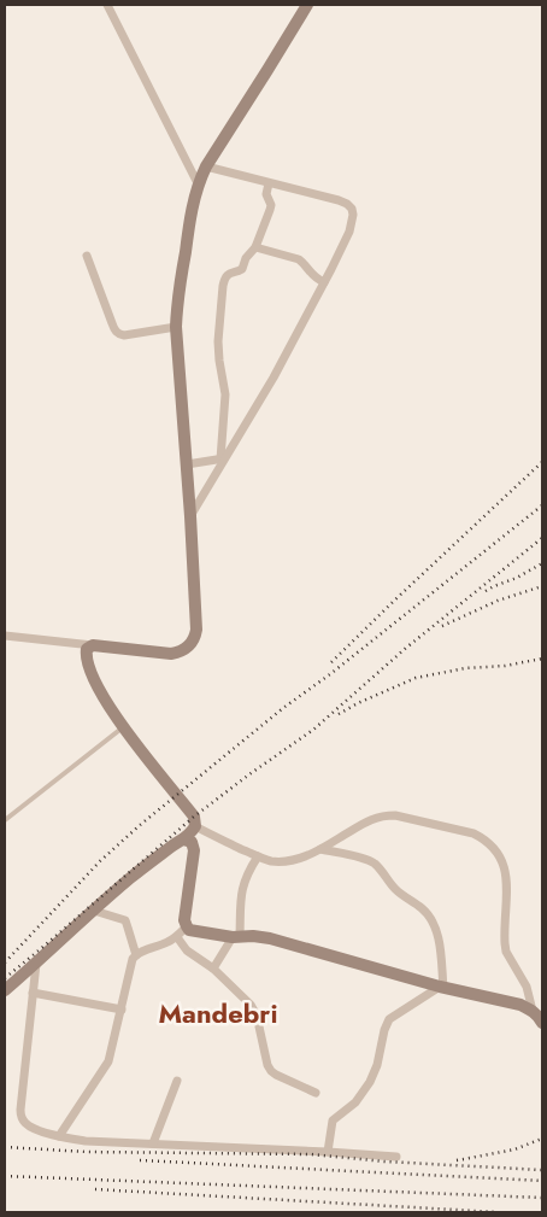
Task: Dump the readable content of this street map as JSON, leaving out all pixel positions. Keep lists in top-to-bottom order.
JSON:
{
  "districts": ["Mandebri"]
}
